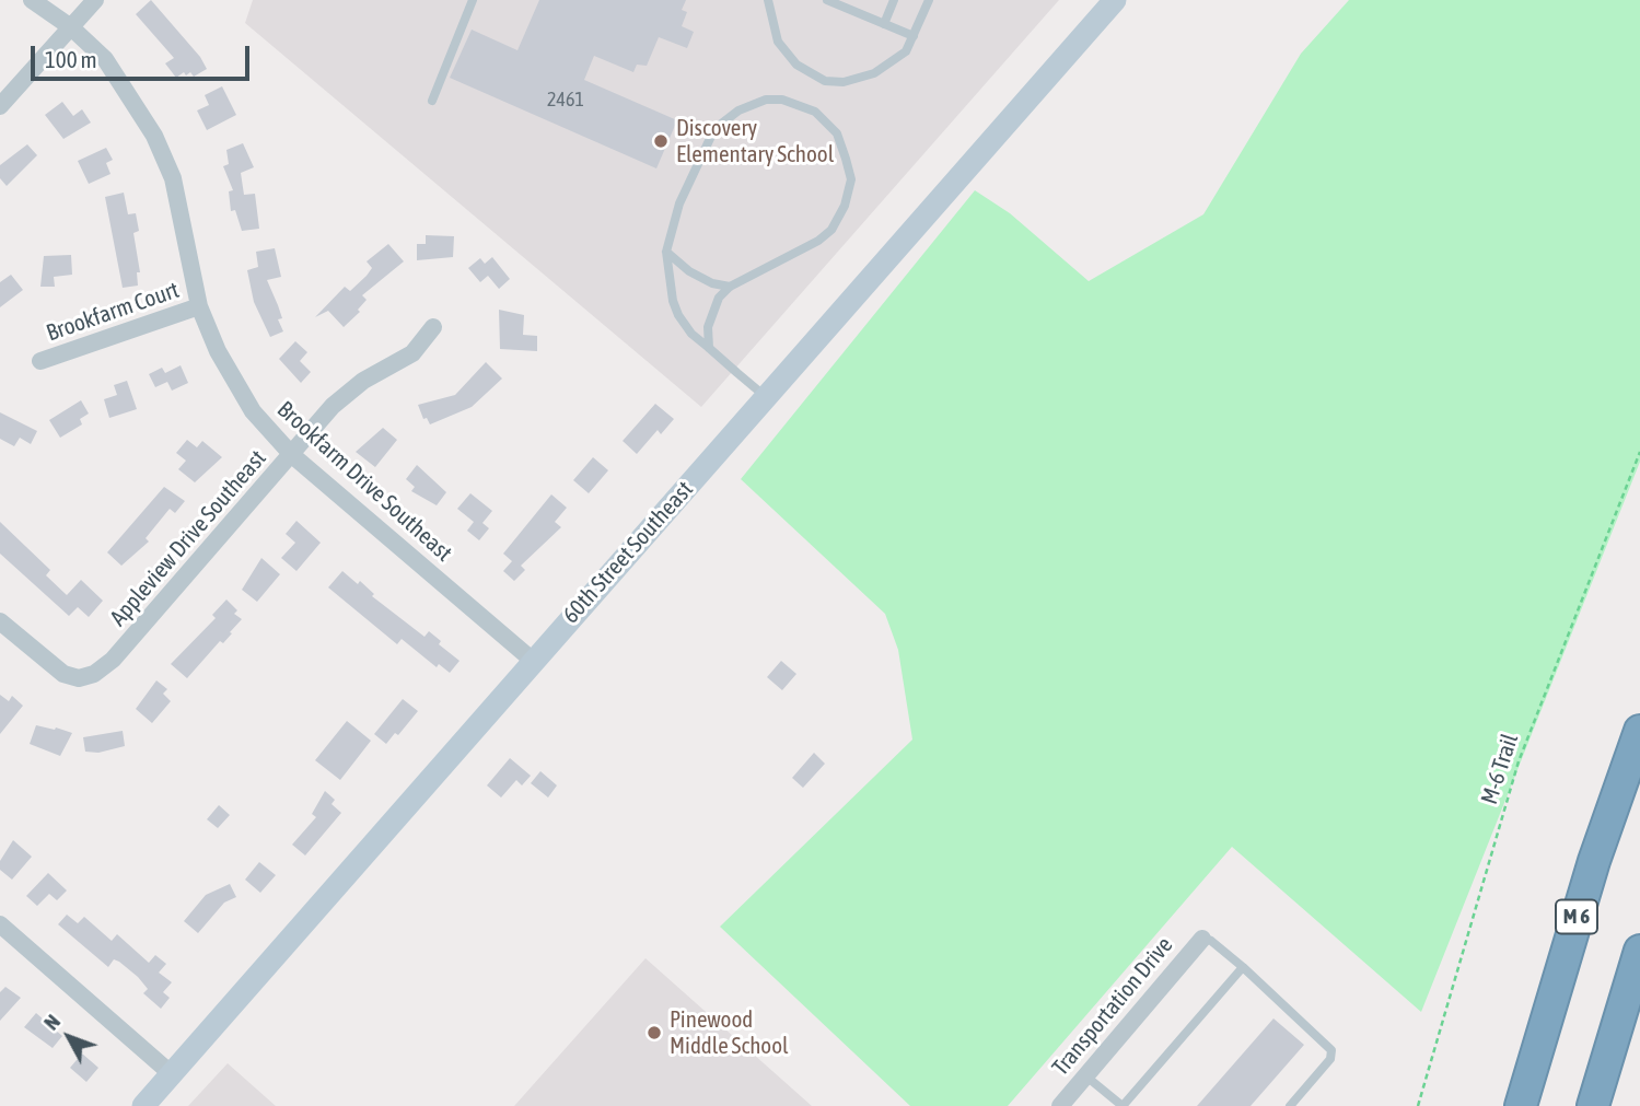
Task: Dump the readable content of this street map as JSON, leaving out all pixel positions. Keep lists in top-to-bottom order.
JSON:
{
  "streets": {
    "highway": ["M 6"],
    "main road": ["60th Street Southeast"],
    "street": [
      "Brookfarm Court",
      "Brookfarm Drive Southeast",
      "Appleview Drive Southeast",
      "Transportation Drive"
    ],
    "path": ["M-6 Trail"]
  },
  "crossings": [
    ["Brookfarm Court", "Brookfarm Drive Southeast"],
    ["Brookfarm Drive Southeast", "Appleview Drive Southeast"],
    ["Brookfarm Drive Southeast", "60th Street Southeast"]
  ],
  "places": ["Discovery Elementary School", "Pinewood Middle School"],
  "house_numbers": ["2461"],
  "scale_bar": "100 m",
  "north": "top left"
}
